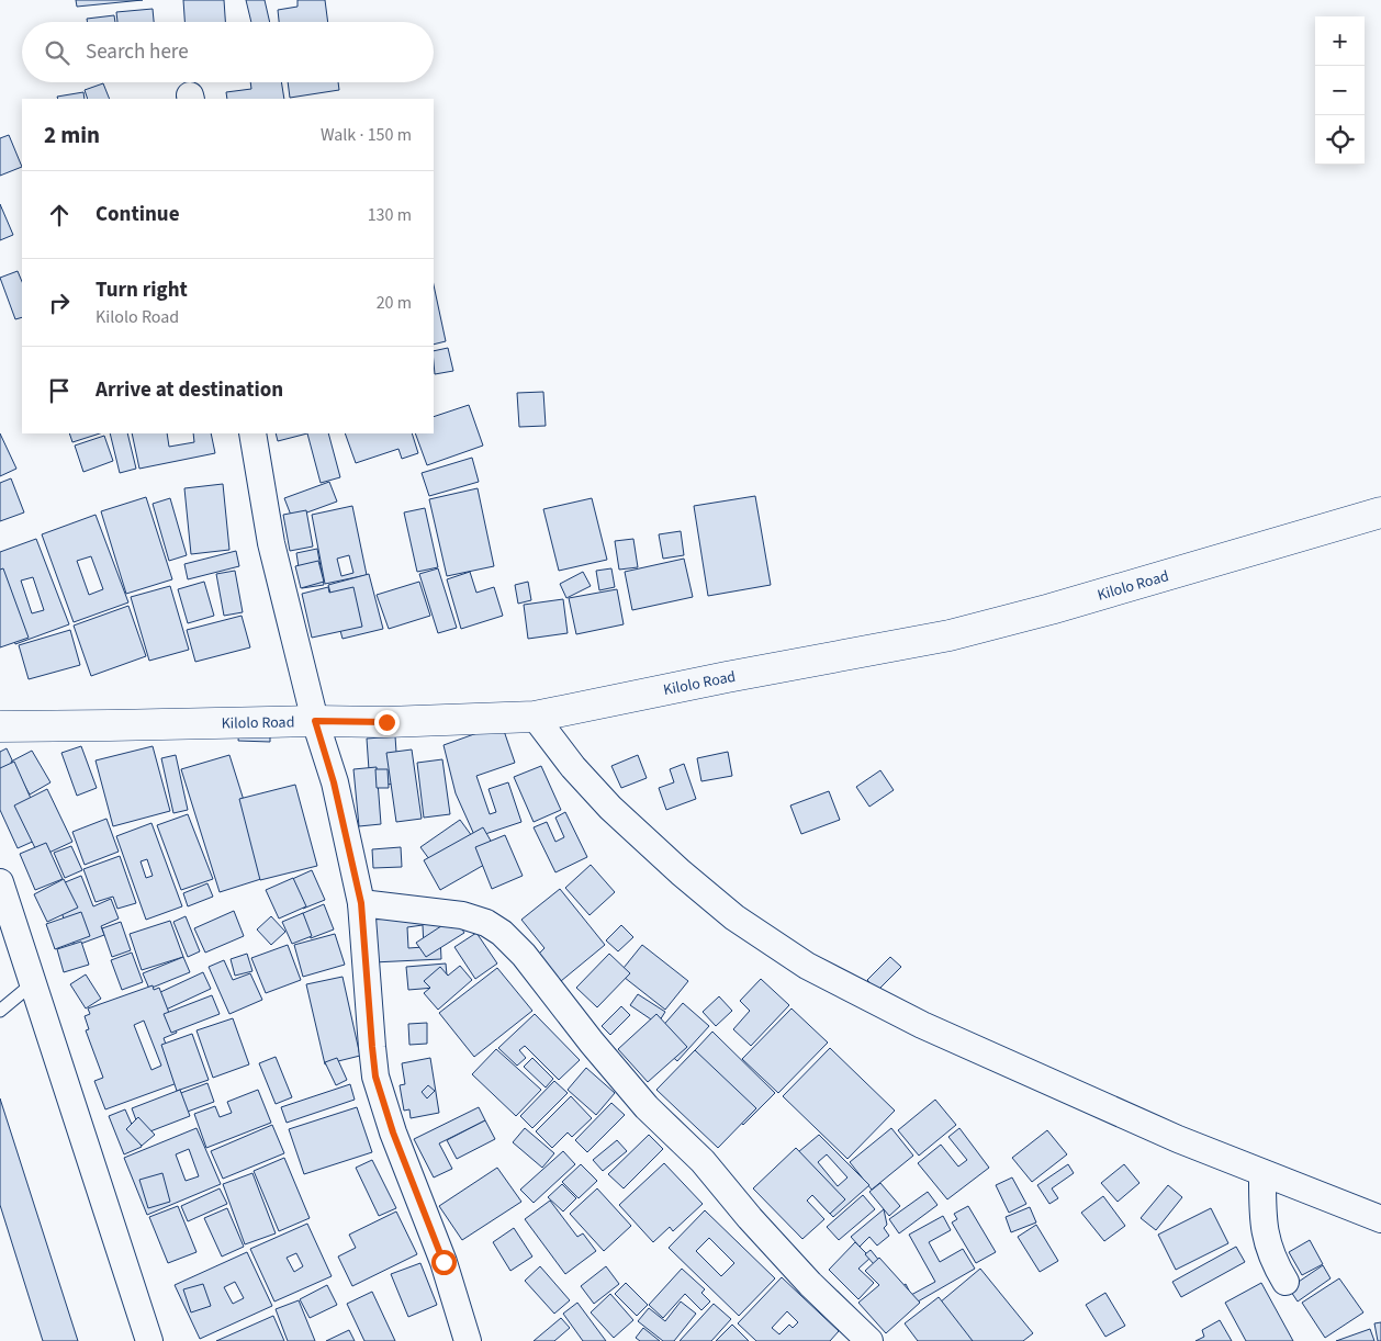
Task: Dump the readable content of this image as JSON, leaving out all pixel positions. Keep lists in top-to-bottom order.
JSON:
{
  "streets": {
    "main road": ["Kilolo Road"]
  },
  "page": {
    "map_buttons": ["+", "−"],
    "search": "Search here",
    "heading": ["2 min", "Walk · 150 m"],
    "list": [
      ["Continue", "130 m"],
      ["Turn right", "Kilolo Road", "20 m"],
      "Arrive at destination"
    ]
  }
}
